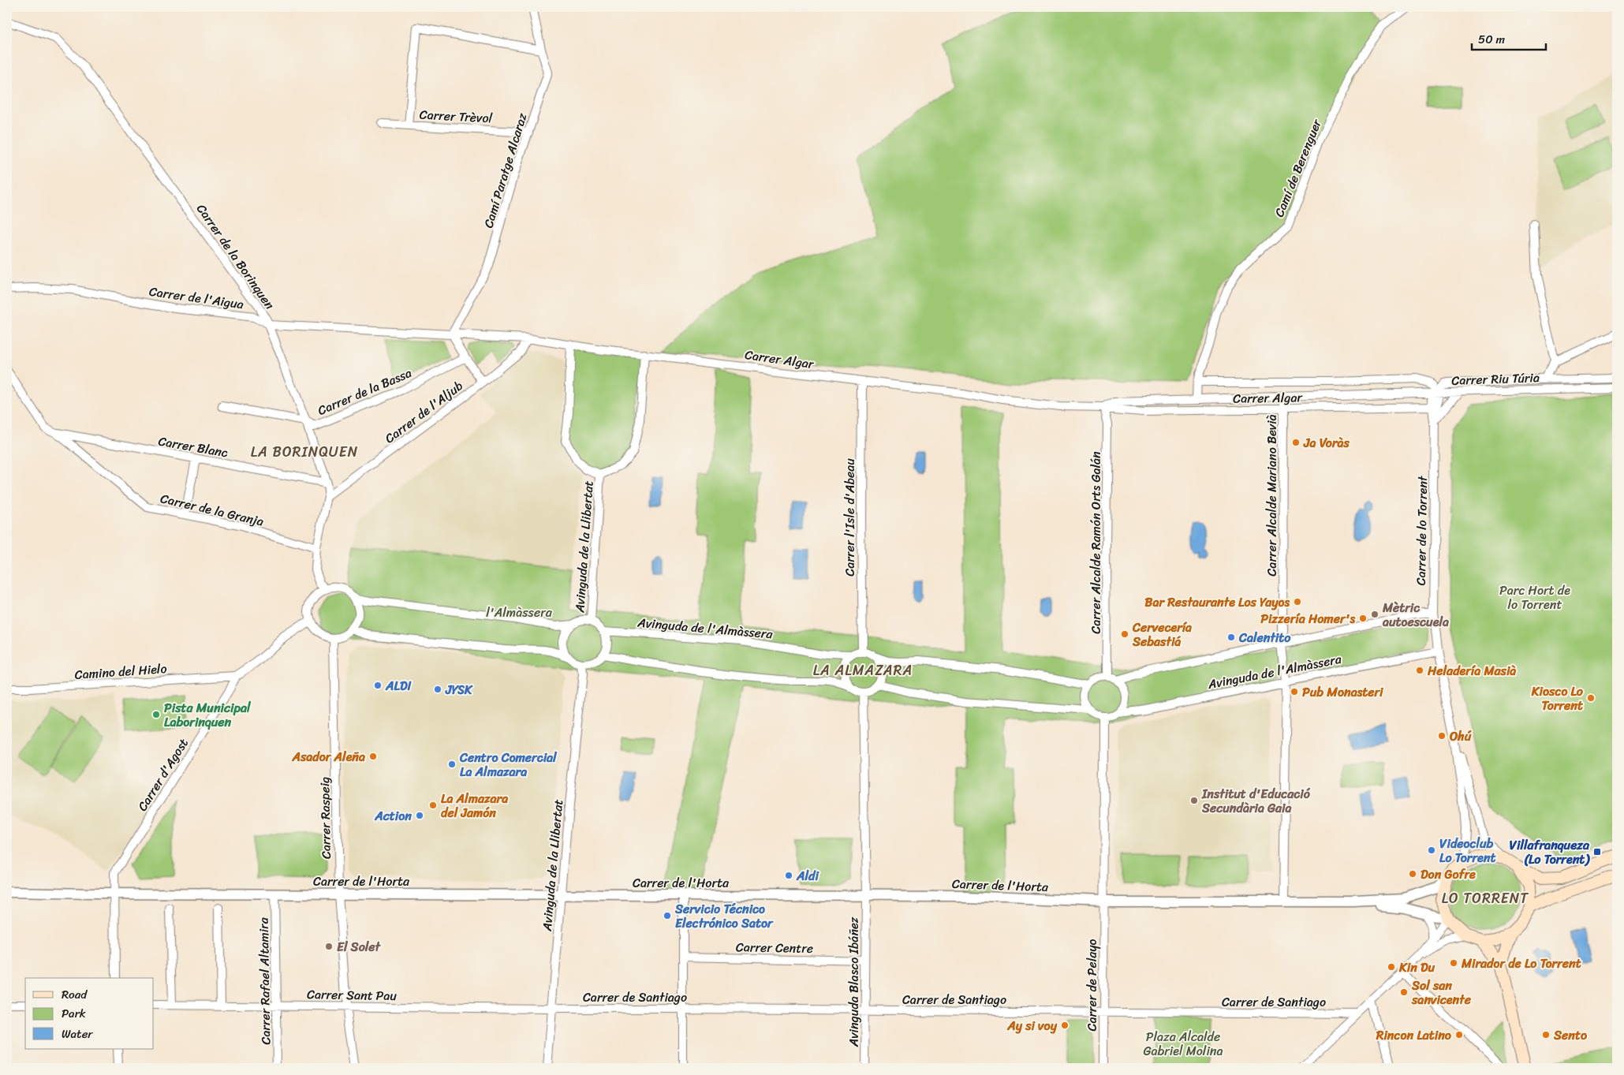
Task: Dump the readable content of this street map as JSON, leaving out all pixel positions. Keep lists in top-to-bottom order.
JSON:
{
  "streets": {
    "street": [
      "Carrer Trèvol",
      "Camí de Berenguer",
      "Camí Paratge Alcaraz",
      "Carrer de la Borinquen",
      "Carrer de l'Aigua",
      "Carrer Algar",
      "Carrer Riu Túria",
      "Carrer de la Bassa",
      "Carrer de l'Aljub",
      "Carrer Blanc",
      "Carrer Alcalde Mariano Bevià",
      "Carrer de la Granja",
      "Carrer l'Isle d'Abeau",
      "Carrer de lo Torrent",
      "Carrer Alcalde Ramón Orts Galán",
      "Avinguda de la Llibertat",
      "Avinguda de l'Almàssera",
      "Camino del Hielo",
      "Carrer d'Agost",
      "Carrer Raspeig",
      "Carrer de l'Horta",
      "Carrer Centre",
      "Carrer Rafael Altamira",
      "Avinguda Blasco Ibáñez",
      "Carrer de Pelayo",
      "Carrer Sant Pau",
      "Carrer de Santiago"
    ]
  },
  "crossings": [
    ["Carrer Trèvol", "Camí Paratge Alcaraz"],
    ["Camí de Berenguer", "Carrer Algar"],
    ["Camí Paratge Alcaraz", "Carrer de l'Aigua"],
    ["Camí Paratge Alcaraz", "Carrer Algar"],
    ["Carrer de la Borinquen", "Carrer de l'Aigua"],
    ["Carrer de la Borinquen", "Carrer de la Bassa"],
    ["Carrer de la Borinquen", "Carrer de l'Aljub"],
    ["Carrer de la Borinquen", "Carrer Blanc"],
    ["Carrer de la Borinquen", "Carrer de la Granja"],
    ["Carrer de la Borinquen", "Carrer Raspeig"],
    ["Carrer de l'Aigua", "Carrer Algar"],
    ["Carrer Algar", "Carrer Riu Túria"],
    ["Carrer Algar", "Carrer de l'Aljub"],
    ["Carrer Algar", "Carrer Alcalde Mariano Bevià"],
    ["Carrer Algar", "Carrer l'Isle d'Abeau"],
    ["Carrer Algar", "Carrer de lo Torrent"],
    ["Carrer Algar", "Carrer Alcalde Ramón Orts Galán"],
    ["Carrer Algar", "Avinguda de la Llibertat"],
    ["Carrer Riu Túria", "Carrer de lo Torrent"],
    ["Carrer Blanc", "Carrer de la Granja"],
    ["Carrer Alcalde Mariano Bevià", "Avinguda de l'Almàssera"],
    ["Carrer Alcalde Mariano Bevià", "Carrer de l'Horta"],
    ["Carrer l'Isle d'Abeau", "Avinguda de l'Almàssera"],
    ["Carrer de lo Torrent", "Avinguda de l'Almàssera"],
    ["Carrer de lo Torrent", "Carrer de l'Horta"],
    ["Carrer Alcalde Ramón Orts Galán", "Avinguda de l'Almàssera"],
    ["Avinguda de la Llibertat", "Avinguda de l'Almàssera"],
    ["Avinguda de la Llibertat", "Carrer de l'Horta"],
    ["Avinguda de la Llibertat", "Carrer Sant Pau"],
    ["Avinguda de la Llibertat", "Carrer de Santiago"],
    ["Camino del Hielo", "Carrer d'Agost"],
    ["Carrer d'Agost", "Carrer de l'Horta"],
    ["Carrer Raspeig", "Carrer de l'Horta"],
    ["Carrer Raspeig", "Carrer Sant Pau"],
    ["Carrer de l'Horta", "Carrer Rafael Altamira"],
    ["Carrer de l'Horta", "Avinguda Blasco Ibáñez"],
    ["Carrer de l'Horta", "Carrer de Pelayo"],
    ["Carrer Centre", "Avinguda Blasco Ibáñez"],
    ["Carrer Rafael Altamira", "Carrer Sant Pau"],
    ["Avinguda Blasco Ibáñez", "Carrer de Santiago"],
    ["Carrer de Pelayo", "Carrer de Santiago"],
    ["Carrer Sant Pau", "Carrer de Santiago"]
  ],
  "districts": ["LA BORINQUEN", "LA ALMAZARA", "LO TORRENT"],
  "parks": ["Parc Hort de lo Torrent", "l'Almàssera", "Plaza Alcalde Gabriel Molina"],
  "places": {
    "other": [
      "Ja Voràs",
      "Bar Restaurante Los Yayos",
      "Mètric autoescuela",
      "Pizzería Homer's",
      "Cervecería Sebastiá",
      "Calentito",
      "Heladería Masià",
      "ALDI",
      "JYSK",
      "Pub Monasteri",
      "Kiosco Lo Torrent",
      "Pista Municipal Laborinquen",
      "Ohú",
      "Asador Aleña",
      "Centro Comercial La Almazara",
      "Institut d'Educació Secundària Gaia",
      "La Almazara del Jamón",
      "Action",
      "Videoclub Lo Torrent",
      "Don Gofre",
      "Aldi",
      "Servicio Técnico Electrónico Sator",
      "El Solet",
      "Mirador de Lo Torrent",
      "Kin Du",
      "Sol san sanvicente",
      "Ay si voy",
      "Rincon Latino",
      "Sento"
    ],
    "transit": ["Villafranqueza (Lo Torrent)"]
  },
  "legend": ["Road", "Park", "Water"],
  "scale_bar": "50 m"
}
